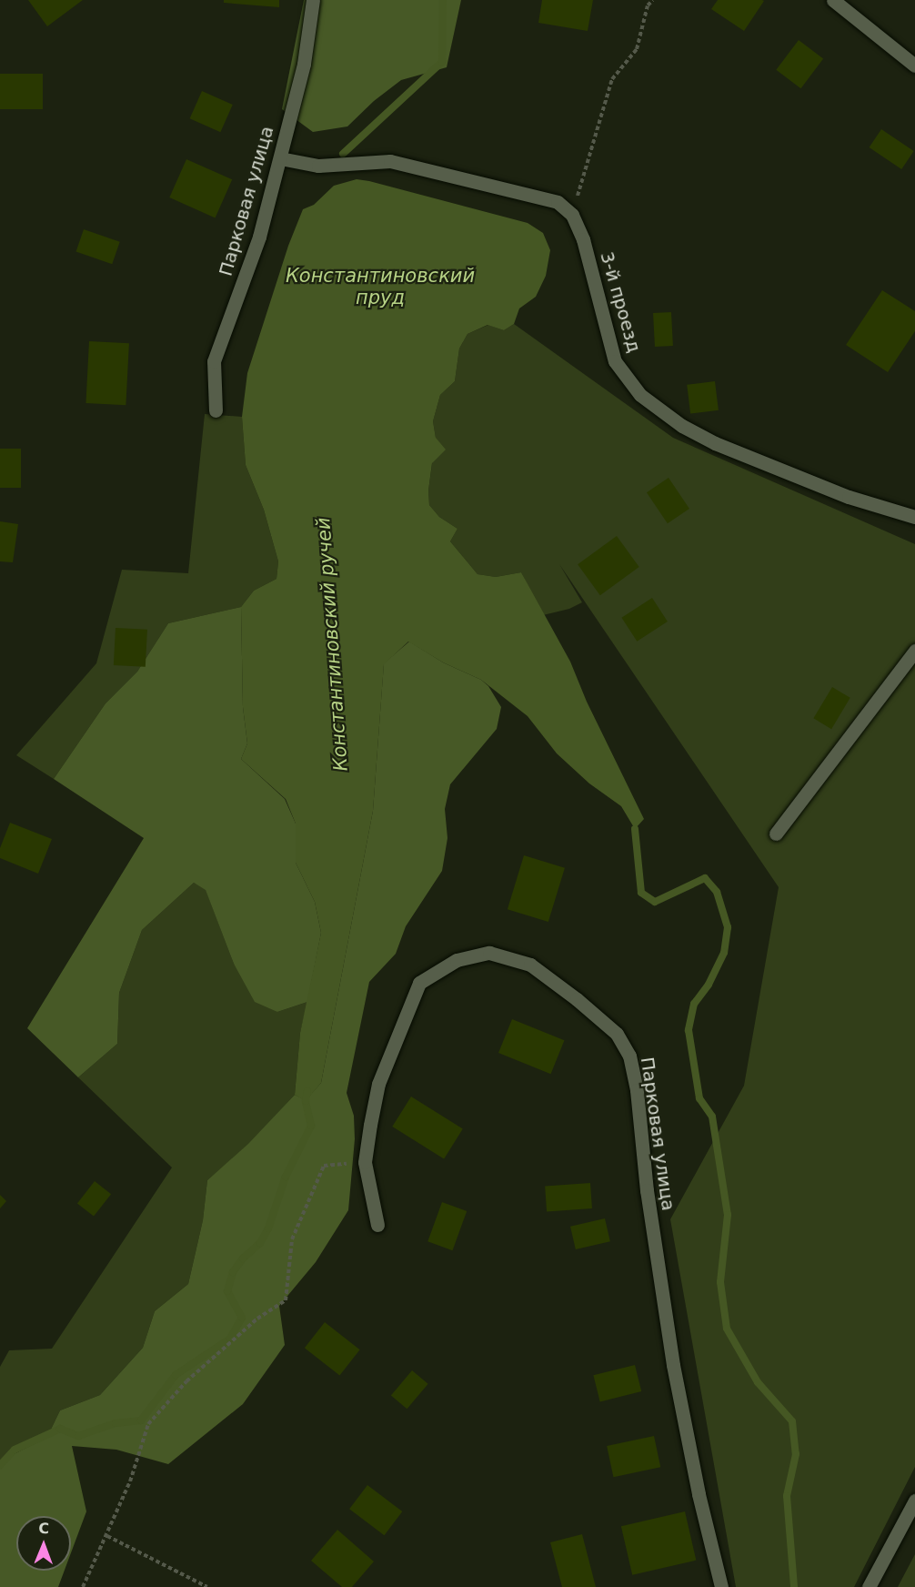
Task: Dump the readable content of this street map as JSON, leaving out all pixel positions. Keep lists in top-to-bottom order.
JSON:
{
  "streets": {
    "street": ["Парковая улица", "3-й проезд"]
  },
  "water": ["Константиновский пруд", "Константиновский ручей"],
  "north": "top"
}
